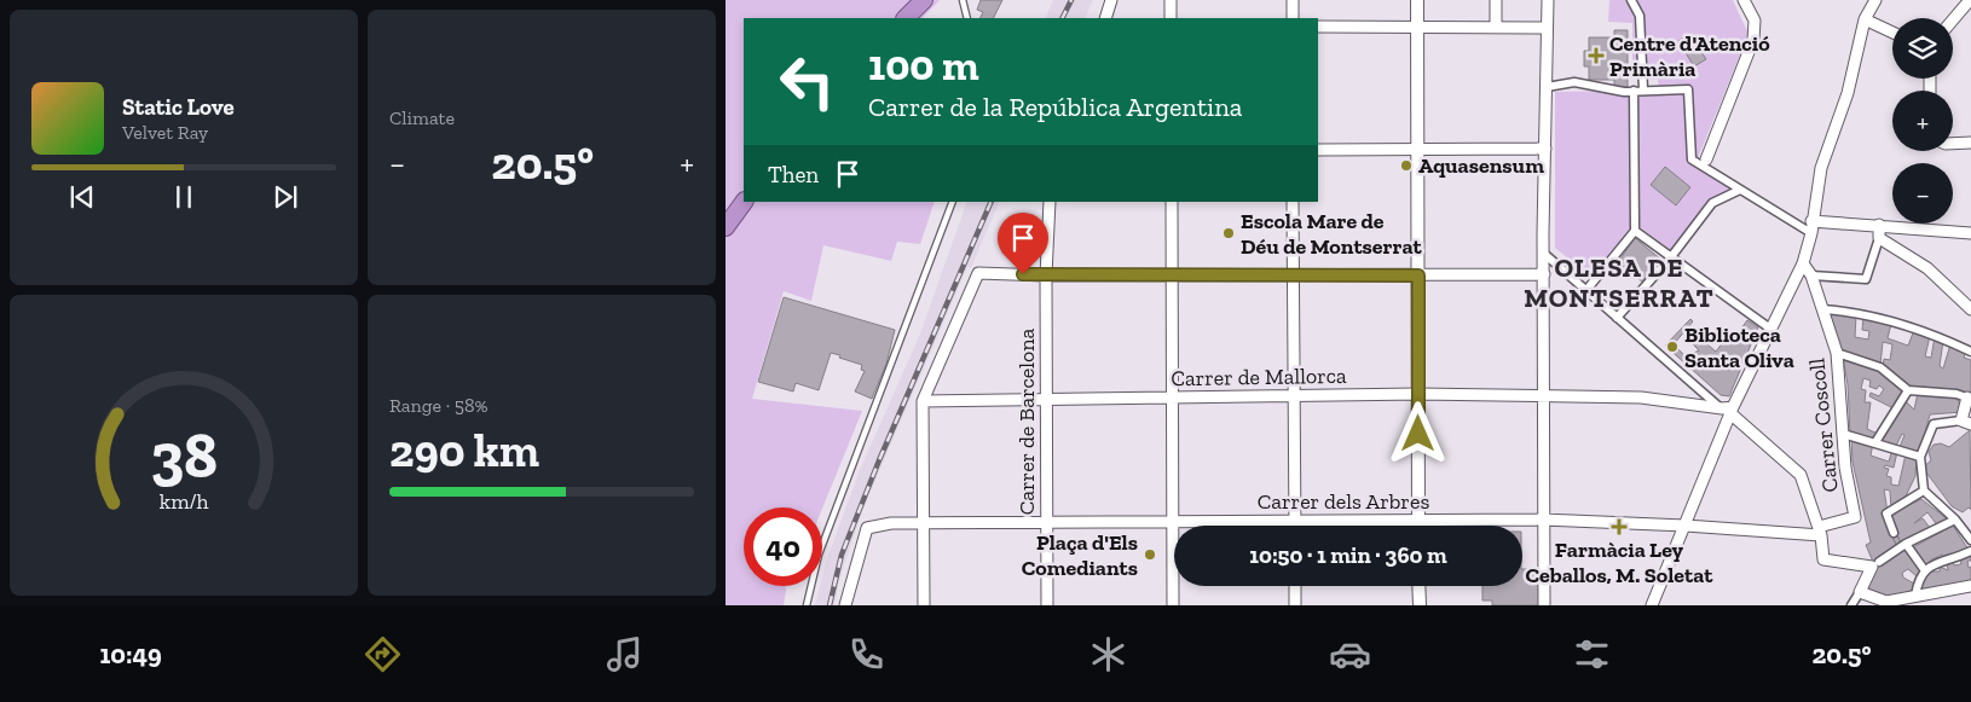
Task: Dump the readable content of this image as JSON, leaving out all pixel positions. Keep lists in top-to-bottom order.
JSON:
{
  "streets": {
    "street": [
      "Carrer de Mallorca",
      "Carrer de Barcelona",
      "Carrer Coscoll",
      "Carrer dels Arbres"
    ]
  },
  "crossings": [
    ["Carrer de Mallorca", "Carrer de Barcelona"],
    ["Carrer de Barcelona", "Carrer dels Arbres"],
    ["Carrer Coscoll", "Carrer dels Arbres"]
  ],
  "districts": ["OLESA DE MONTSERRAT"],
  "places": {
    "health": ["Centre d'Atenció Primària", "Farmàcia Ley Ceballos, M. Soletat"],
    "other": [
      "Aquasensum",
      "Escola Mare de Déu de Montserrat",
      "Biblioteca Santa Oliva",
      "Plaça d'Els Comediants"
    ]
  },
  "page": {
    "tile": [
      "Climate",
      ["Range · 58%", "290 km"]
    ],
    "map_buttons": ["+", "−"],
    "turn": ["100 m", "Carrer de la República Argentina"],
    "song": ["Static Love", "Velvet Ray"],
    "heat": ["−", "20.5°", "+"],
    "then": "Then",
    "limit": "40",
    "trip": "10:50 · 1 min · 360 m",
    "tabs": ["10:49", "20.5°"],
    "gauge": ["38", "km/h"]
  }
}
